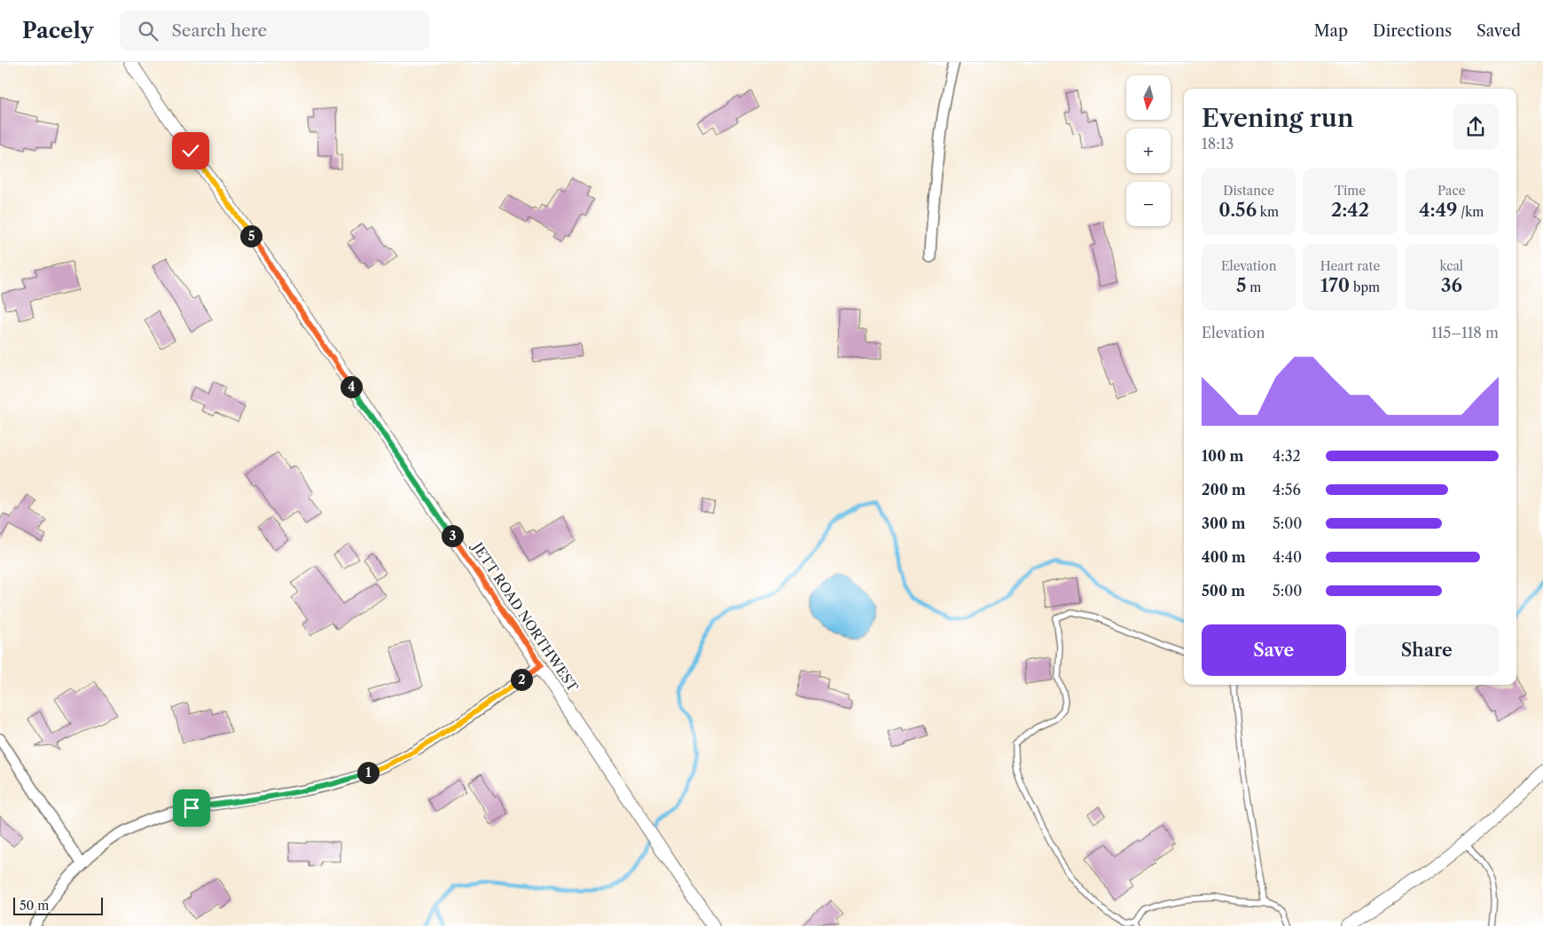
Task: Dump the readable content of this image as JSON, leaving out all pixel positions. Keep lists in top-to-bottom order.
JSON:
{
  "streets": {
    "street": ["JETT ROAD NORTHWEST"]
  },
  "scale_bar": "50 m",
  "north": "bottom",
  "page": {
    "header": "Pacely",
    "search": "Search here",
    "nav": ["Map", "Directions", "Saved"],
    "map_buttons": ["+", "−"],
    "heading": ["Evening run", "18:13"],
    "stats": [
      ["Distance", "0.56 km"],
      ["Time", "2:42"],
      ["Pace", "4:49 /km"],
      ["Elevation", "5 m"],
      ["Heart rate", "170 bpm"],
      ["kcal", "36"]
    ],
    "pins": [
      "5",
      "4",
      "3",
      "2",
      "1"
    ],
    "chart": ["Elevation", "115–118 m"],
    "list": [
      {
        "name": "100 m",
        "note": "4:32"
      },
      {
        "name": "200 m",
        "note": "4:56"
      },
      {
        "name": "300 m",
        "note": "5:00"
      },
      {
        "name": "400 m",
        "note": "4:40"
      },
      {
        "name": "500 m",
        "note": "5:00"
      }
    ],
    "buttons": ["Save", "Share"],
    "scale": "50 m"
  }
}
